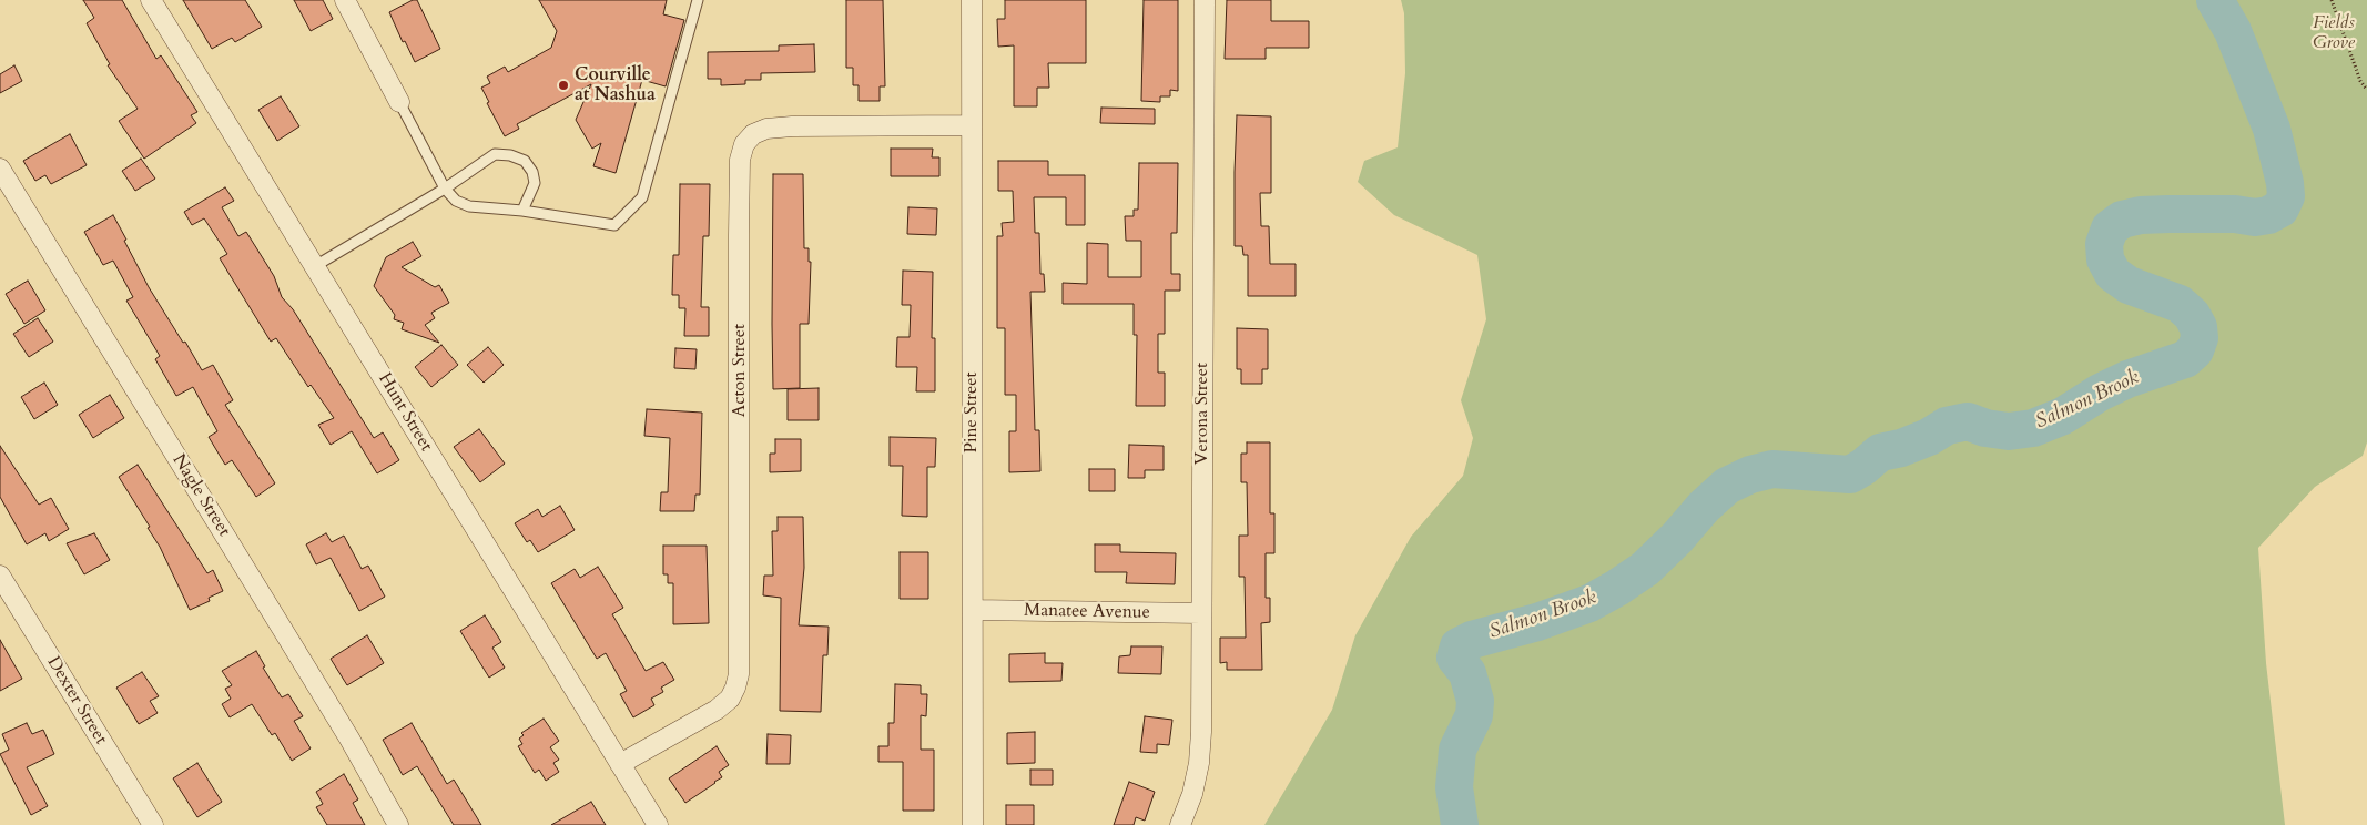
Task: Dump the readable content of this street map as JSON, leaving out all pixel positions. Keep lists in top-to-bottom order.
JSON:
{
  "streets": {
    "street": [
      "Acton Street",
      "Hunt Street",
      "Pine Street",
      "Verona Street",
      "Nagle Street",
      "Manatee Avenue",
      "Dexter Street"
    ]
  },
  "crossings": [
    ["Acton Street", "Hunt Street"],
    ["Acton Street", "Pine Street"],
    ["Pine Street", "Manatee Avenue"],
    ["Verona Street", "Manatee Avenue"]
  ],
  "water": ["Salmon Brook"],
  "parks": ["Fields Grove"],
  "places": ["Courville at Nashua"]
}
